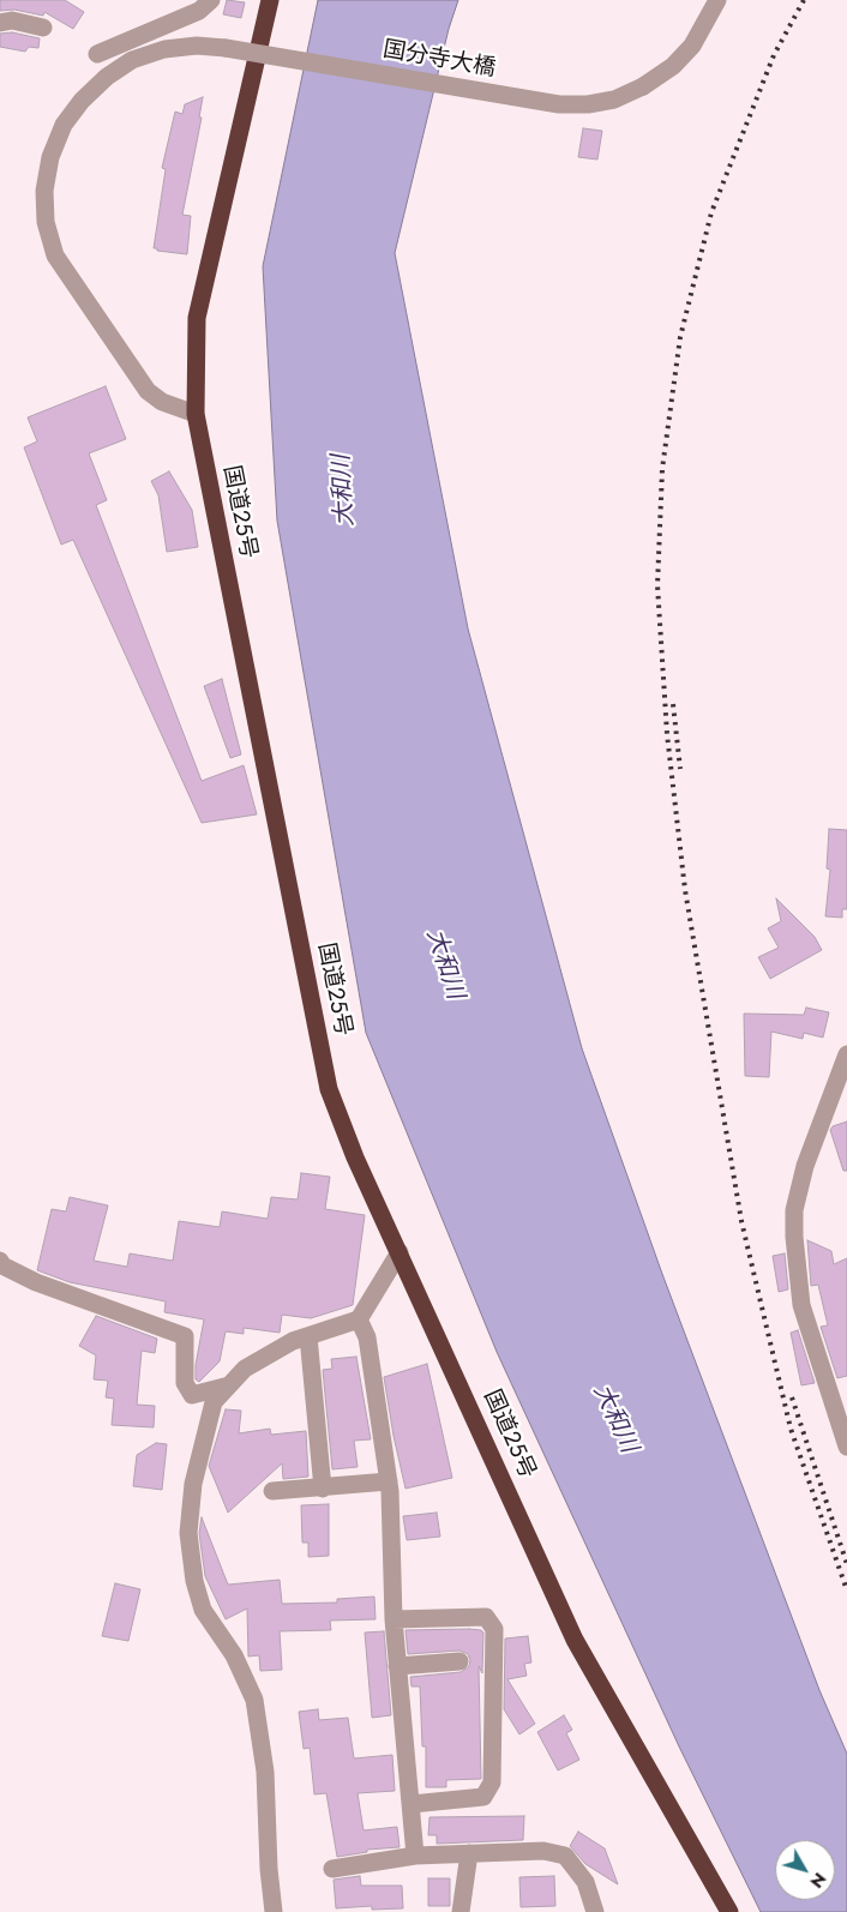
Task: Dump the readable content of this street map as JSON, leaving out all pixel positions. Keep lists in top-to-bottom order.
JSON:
{
  "streets": {
    "highway": ["国道25号"],
    "street": ["国分寺大橋"]
  },
  "crossings": [
    ["国分寺大橋", "国道25号"]
  ],
  "water": ["大和川"],
  "north": "bottom right"
}
